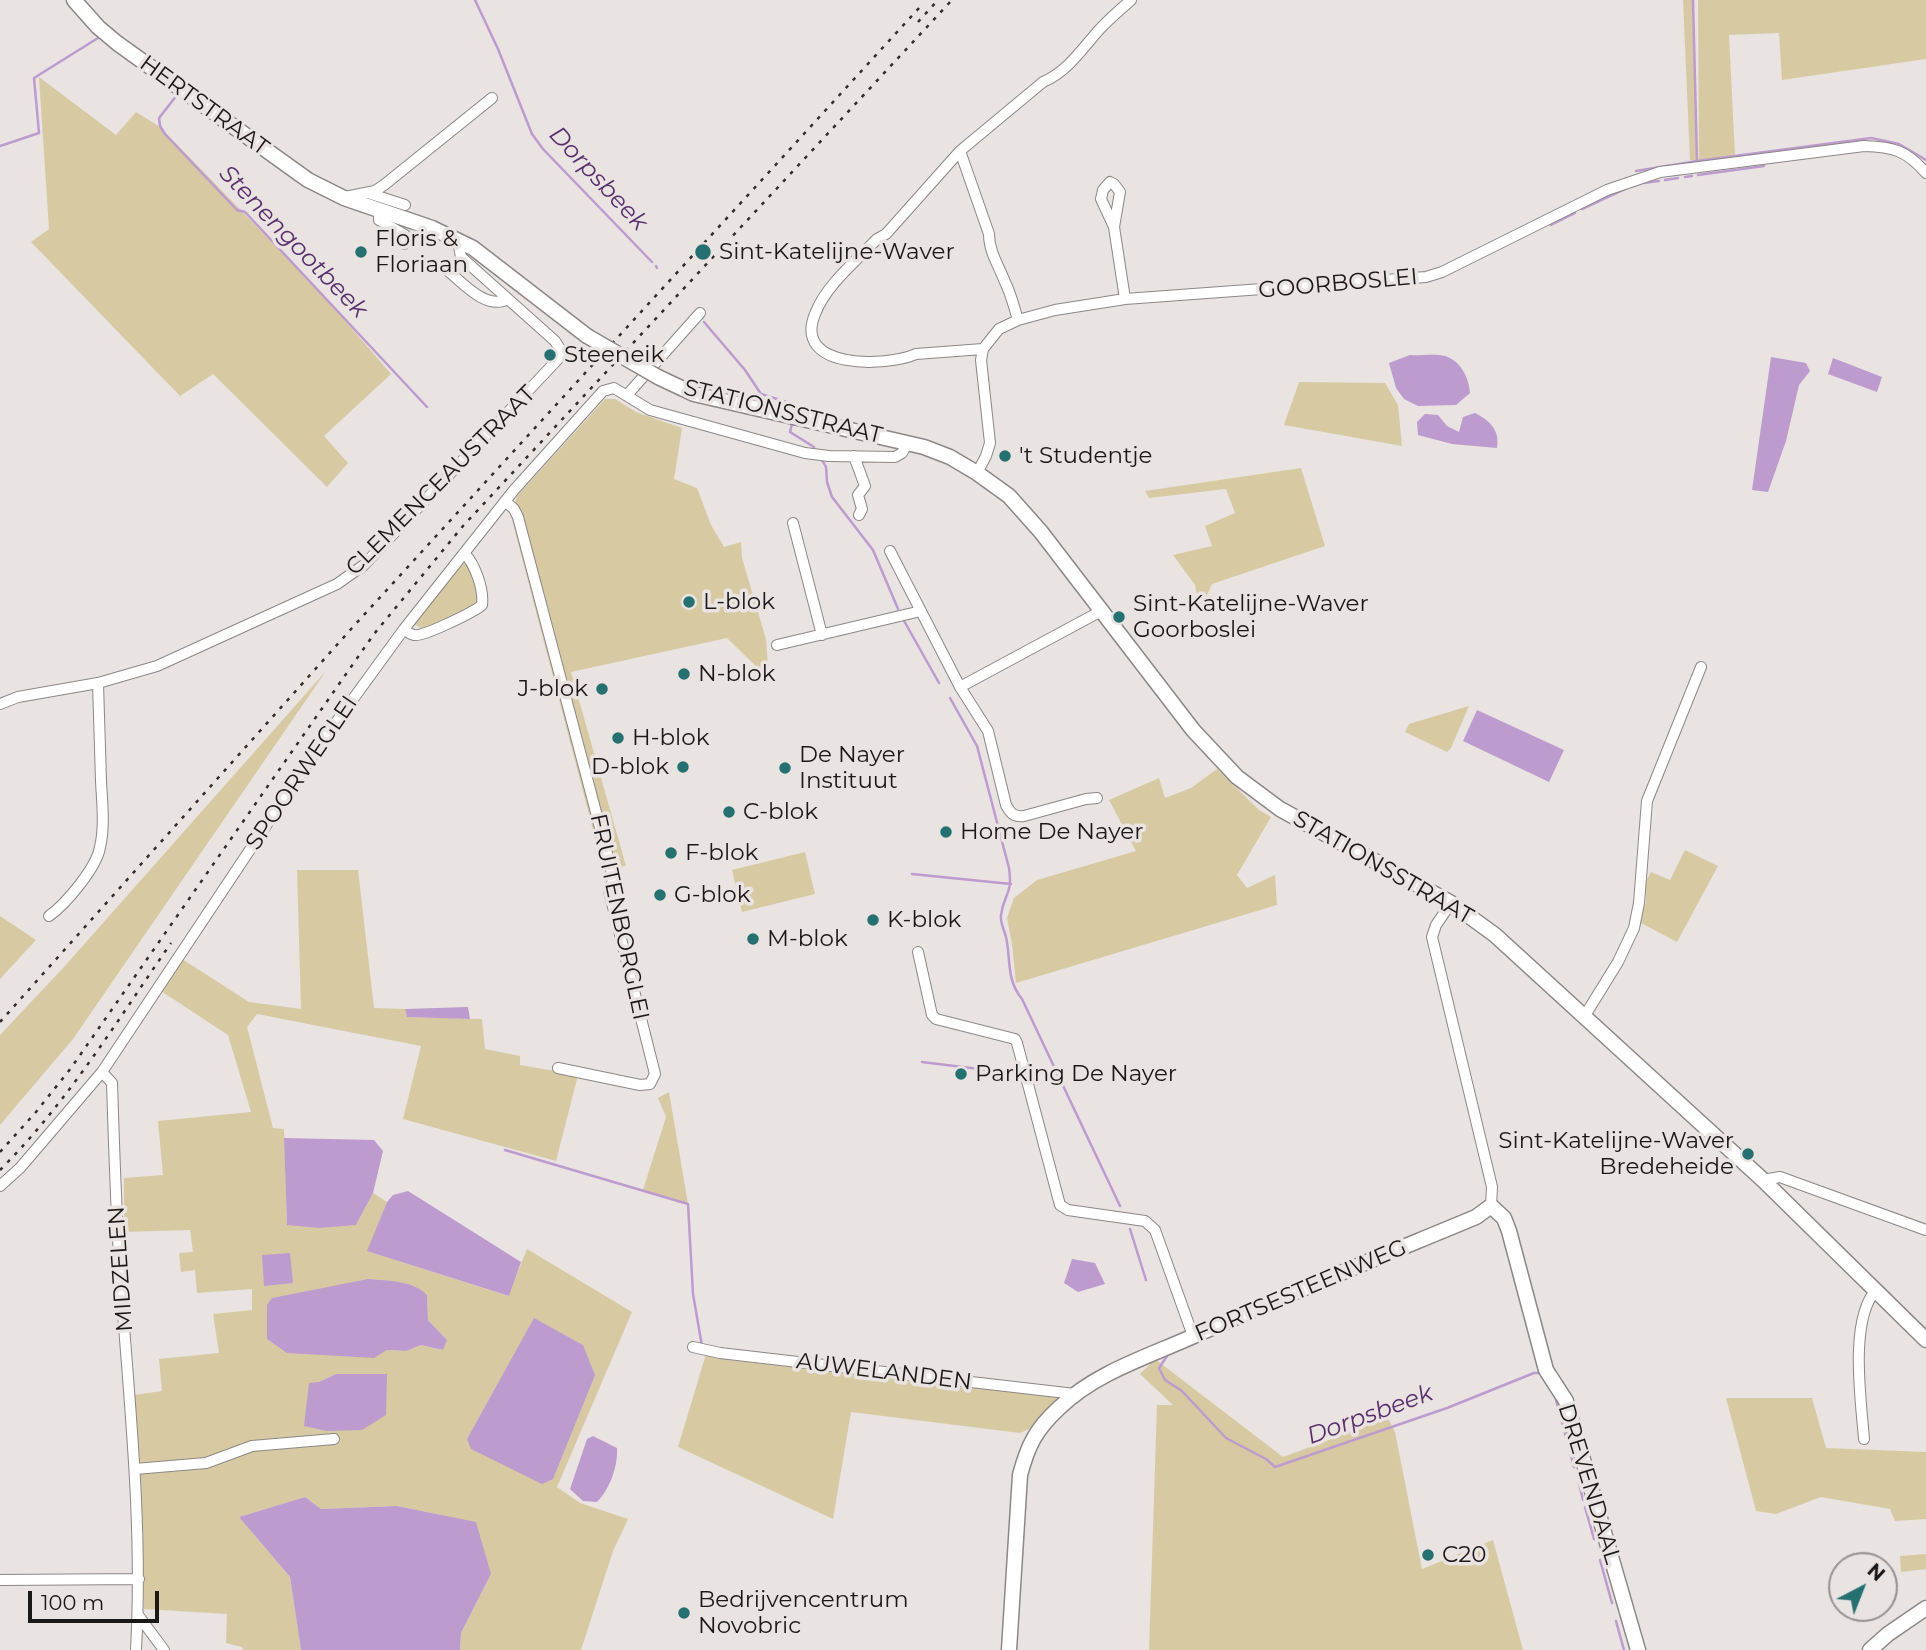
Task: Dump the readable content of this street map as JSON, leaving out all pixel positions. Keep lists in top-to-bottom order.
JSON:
{
  "streets": {
    "street": [
      "HERTSTRAAT",
      "GOORBOSLEI",
      "STATIONSSTRAAT",
      "CLEMENCEAUSTRAAT",
      "SPOORWEGLEI",
      "FRUITENBORGLEI",
      "MIDZELEN",
      "FORTSESTEENWEG",
      "AUWELANDEN",
      "DREVENDAAL"
    ]
  },
  "crossings": [
    ["HERTSTRAAT", "STATIONSSTRAAT"],
    ["HERTSTRAAT", "CLEMENCEAUSTRAAT"],
    ["STATIONSSTRAAT", "SPOORWEGLEI"],
    ["SPOORWEGLEI", "FRUITENBORGLEI"],
    ["SPOORWEGLEI", "MIDZELEN"],
    ["FORTSESTEENWEG", "AUWELANDEN"],
    ["FORTSESTEENWEG", "DREVENDAAL"]
  ],
  "water": ["Dorpsbeek", "Stenengootbeek"],
  "places": [
    "Floris & Floriaan",
    "Sint-Katelijne-Waver",
    "Steeneik",
    "'t Studentje",
    "L-blok",
    "Sint-Katelijne-Waver Goorboslei",
    "N-blok",
    "J-blok",
    "H-blok",
    "D-blok",
    "De Nayer Instituut",
    "C-blok",
    "Home De Nayer",
    "F-blok",
    "G-blok",
    "K-blok",
    "M-blok",
    "Parking De Nayer",
    "Sint-Katelijne-Waver Bredeheide",
    "C20",
    "Bedrijvencentrum Novobric"
  ],
  "scale_bar": "100 m",
  "north": "top right"
}
